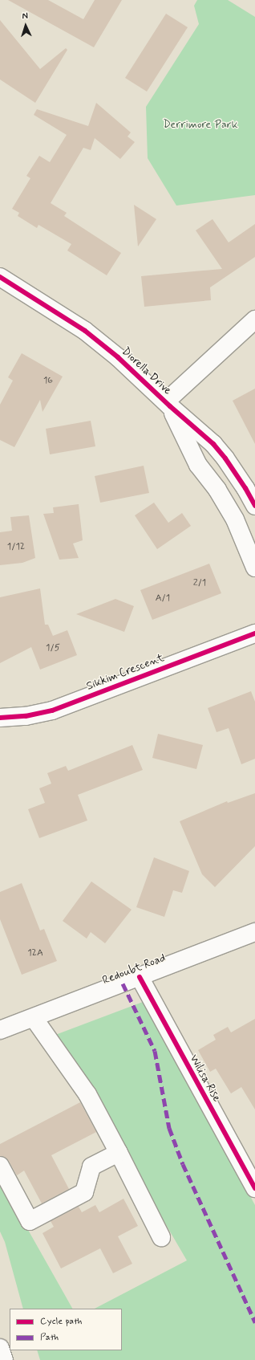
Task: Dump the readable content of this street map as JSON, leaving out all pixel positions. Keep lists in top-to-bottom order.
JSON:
{
  "streets": {
    "street": [
      "Diorella Drive",
      "Sikkim Crescent",
      "Redoubt Road",
      "Wilisa Rise"
    ]
  },
  "crossings": [
    ["Redoubt Road", "Wilisa Rise"]
  ],
  "parks": ["Derrimore Park"],
  "house_numbers": [
    "16",
    "1/12",
    "2/1",
    "A/1",
    "1/5",
    "12A"
  ],
  "legend": ["Cycle path", "Path"],
  "north": "top"
}
